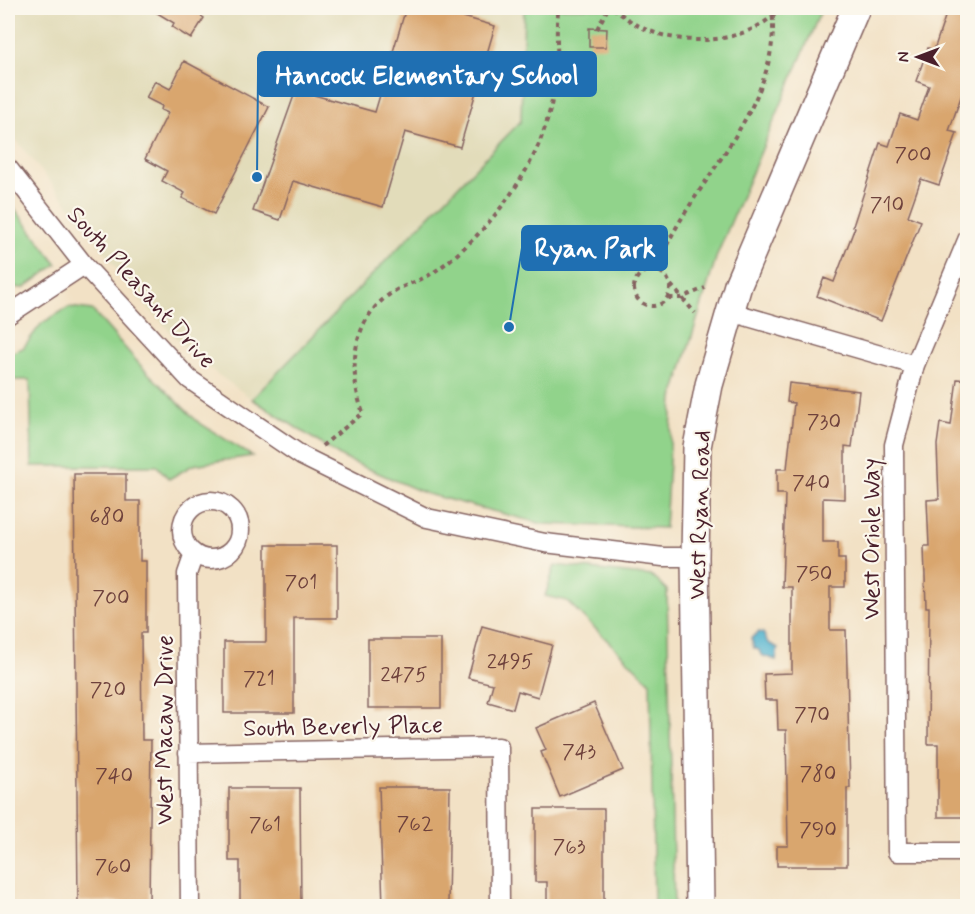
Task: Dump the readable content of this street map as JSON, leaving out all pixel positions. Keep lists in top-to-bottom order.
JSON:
{
  "streets": {
    "street": [
      "South Pleasant Drive",
      "West Ryan Road",
      "West Oriole Way",
      "South Beverly Place",
      "West Macaw Drive"
    ]
  },
  "crossings": [
    ["South Pleasant Drive", "West Ryan Road"],
    ["South Beverly Place", "West Macaw Drive"]
  ],
  "places": ["Hancock Elementary School", "Ryan Park"],
  "house_numbers": [
    "700",
    "710",
    "730",
    "740",
    "680",
    "750",
    "701",
    "700",
    "2495",
    "2475",
    "721",
    "720",
    "770",
    "743",
    "780",
    "740",
    "762",
    "761",
    "790",
    "763",
    "760"
  ],
  "north": "left"
}
